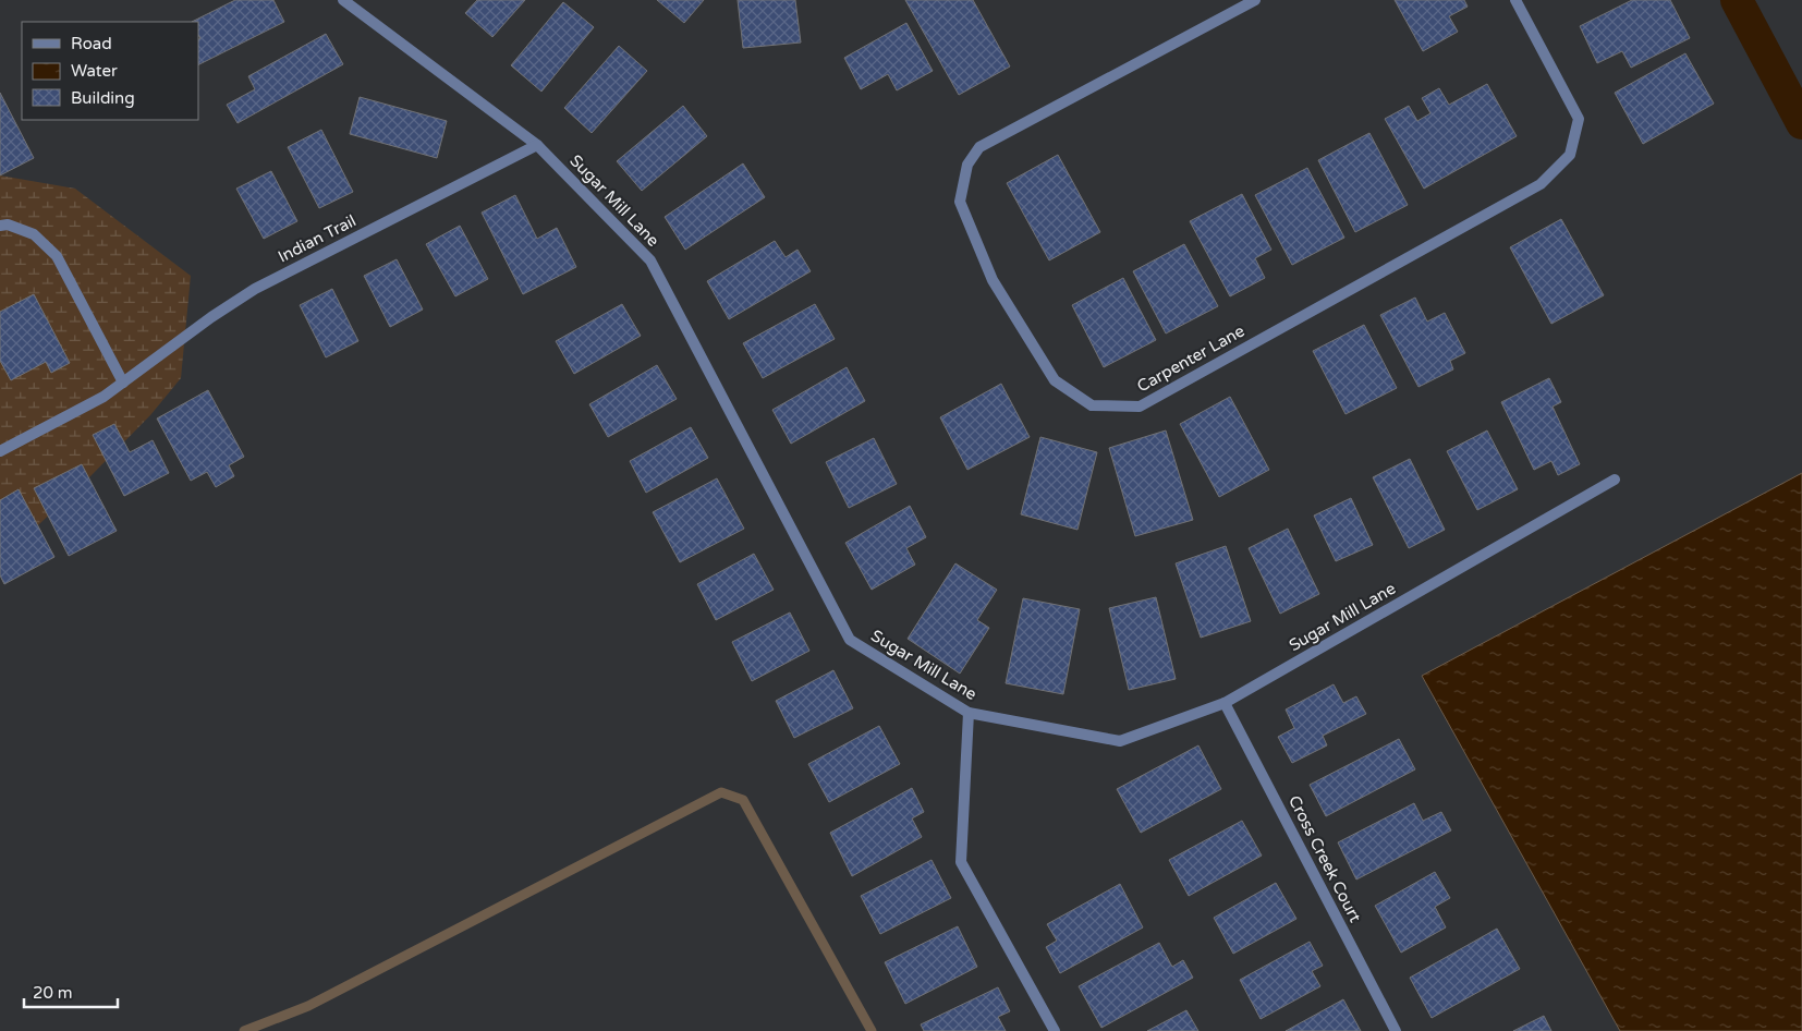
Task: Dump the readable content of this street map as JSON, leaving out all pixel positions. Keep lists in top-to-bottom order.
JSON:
{
  "streets": {
    "street": [
      "Sugar Mill Lane",
      "Indian Trail",
      "Carpenter Lane",
      "Cross Creek Court"
    ]
  },
  "crossings": [
    ["Sugar Mill Lane", "Indian Trail"],
    ["Sugar Mill Lane", "Cross Creek Court"]
  ],
  "legend": ["Road", "Water", "Building"],
  "scale_bar": "20 m"
}
